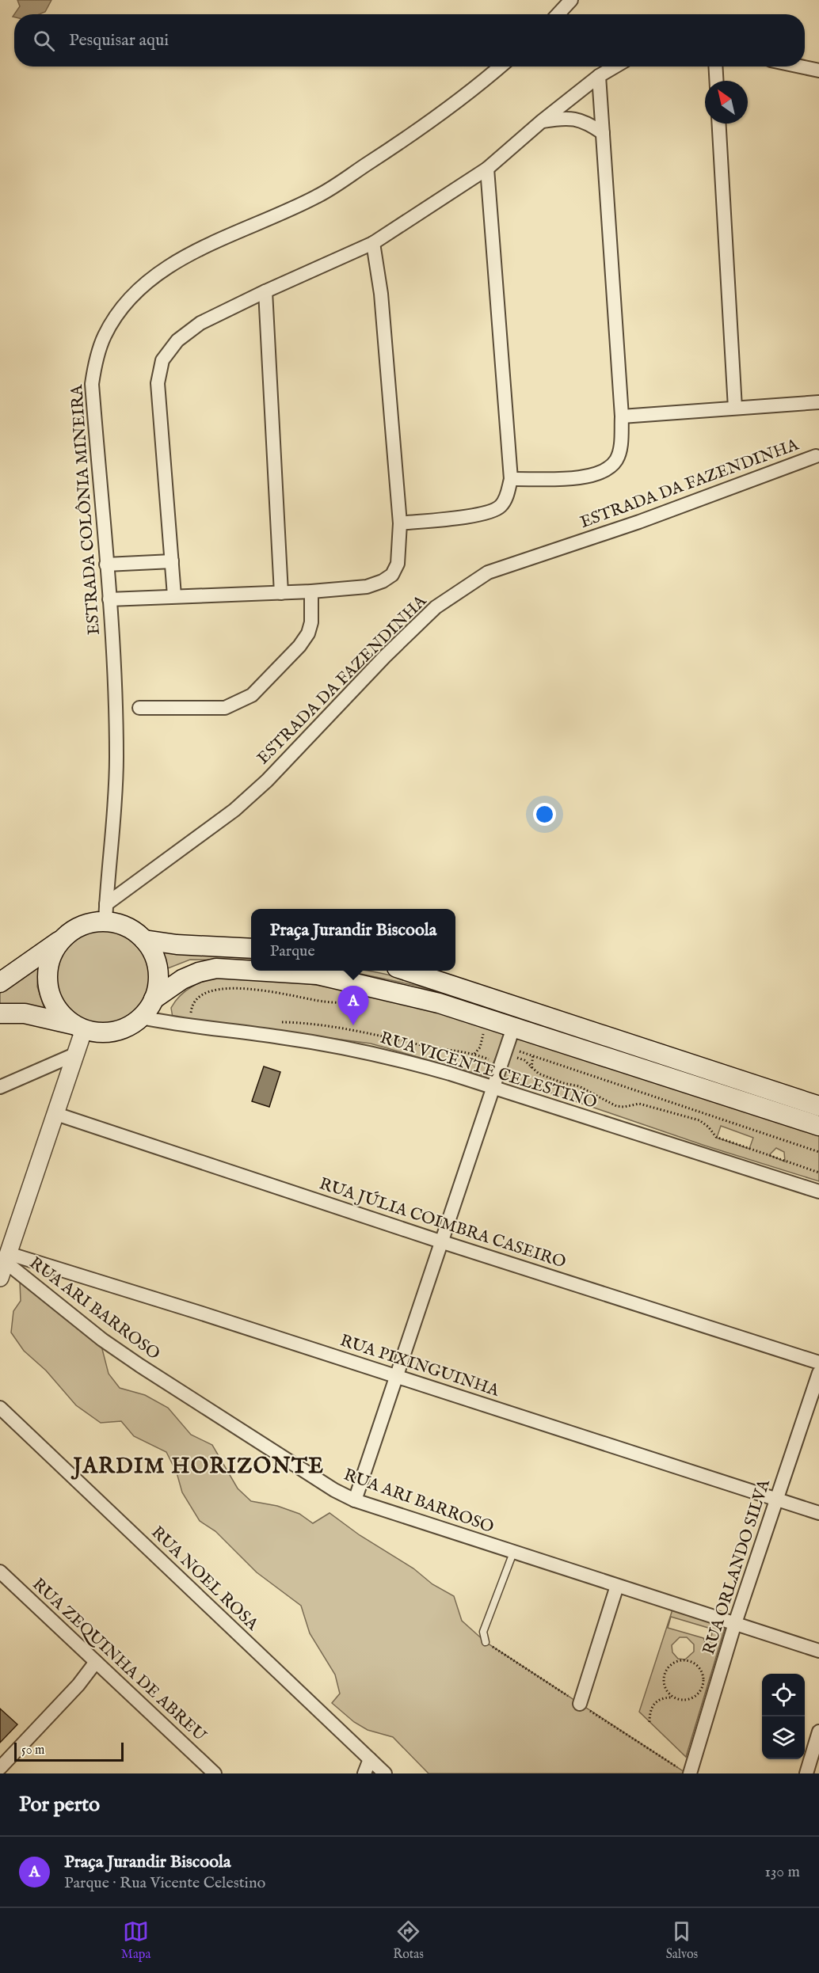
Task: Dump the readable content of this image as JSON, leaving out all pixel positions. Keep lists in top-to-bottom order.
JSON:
{
  "streets": {
    "street": [
      "ESTRADA DA FAZENDINHA",
      "ESTRADA COLÔNIA MINEIRA",
      "RUA VICENTE CELESTINO",
      "RUA JÚLIA COIMBRA CASEIRO",
      "RUA ARI BARROSO",
      "RUA PIXINGUINHA",
      "RUA ORLANDO SILVA",
      "RUA NOEL ROSA",
      "RUA ZEQUINHA DE ABREU"
    ]
  },
  "crossings": [
    ["ESTRADA DA FAZENDINHA", "ESTRADA COLÔNIA MINEIRA"],
    ["ESTRADA DA FAZENDINHA", "RUA VICENTE CELESTINO"],
    ["ESTRADA COLÔNIA MINEIRA", "RUA VICENTE CELESTINO"],
    ["RUA ARI BARROSO", "RUA PIXINGUINHA"],
    ["RUA ARI BARROSO", "RUA ORLANDO SILVA"],
    ["RUA PIXINGUINHA", "RUA ORLANDO SILVA"]
  ],
  "districts": ["JARDIM HORIZONTE"],
  "scale_bar": "50 m",
  "north": "top left",
  "page": {
    "search": "Pesquisar aqui",
    "popup": ["Praça Jurandir Biscoola", "Parque"],
    "pins": "A",
    "scale": "50 m",
    "heading": "Por perto",
    "list": [
      {
        "mark": "A",
        "name": "Praça Jurandir Biscoola",
        "note": "Parque · Rua Vicente Celestino",
        "value": "130 m"
      }
    ],
    "nav": ["Mapa", "Rotas", "Salvos"]
  }
}
